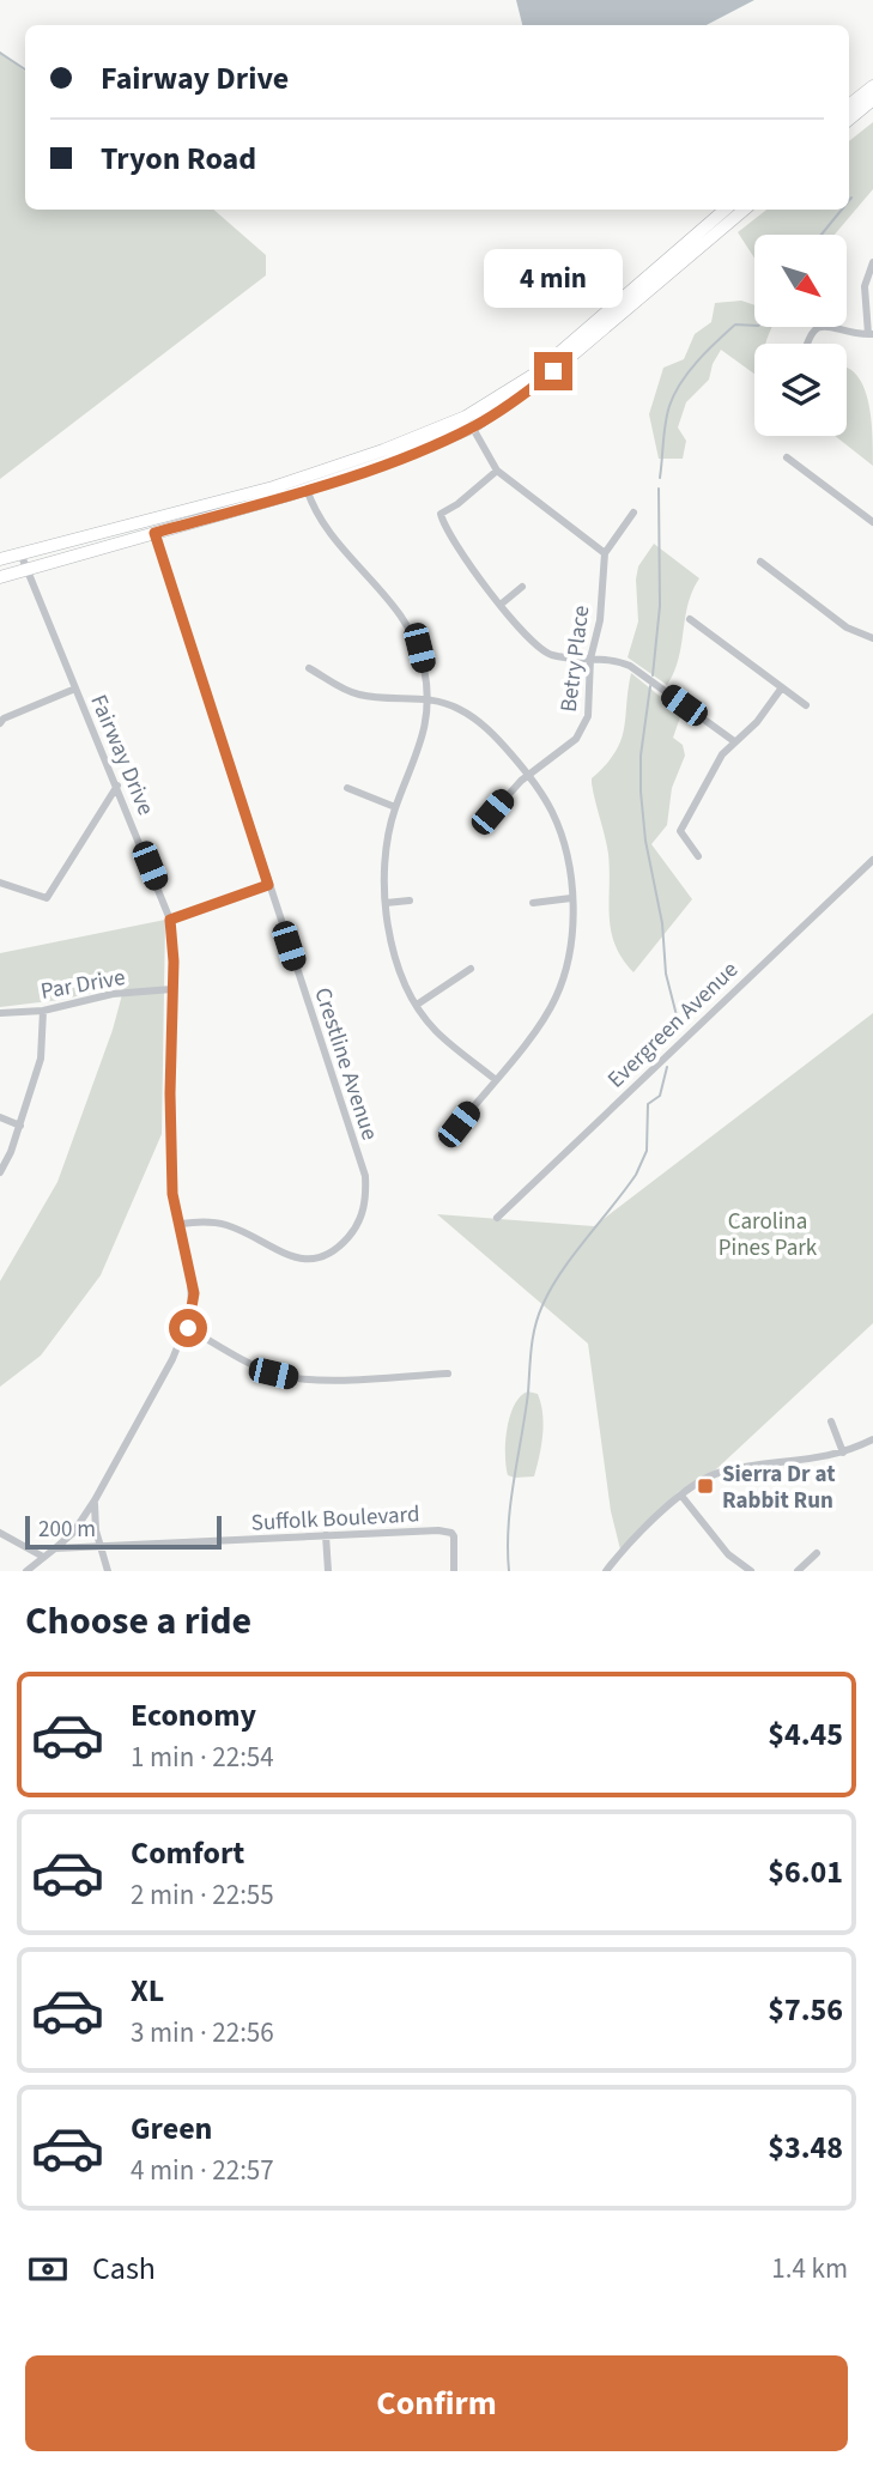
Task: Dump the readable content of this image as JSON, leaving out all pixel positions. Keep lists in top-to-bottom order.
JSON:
{
  "streets": {
    "street": [
      "Betry Place",
      "Fairway Drive",
      "Par Drive",
      "Evergreen Avenue",
      "Crestline Avenue",
      "Suffolk Boulevard"
    ]
  },
  "crossings": [
    ["Fairway Drive", "Par Drive"],
    ["Fairway Drive", "Crestline Avenue"],
    ["Fairway Drive", "Suffolk Boulevard"]
  ],
  "parks": ["Carolina Pines Park"],
  "places": {
    "transit": ["Sierra Dr at Rabbit Run"]
  },
  "scale_bar": "200 m",
  "north": "bottom right",
  "page": {
    "banner": ["Fairway Drive", "Tryon Road"],
    "bubble": "4 min",
    "scale": "200 m",
    "heading": "Choose a ride",
    "list": [
      {
        "name": "Economy",
        "note": "1 min · 22:54",
        "value": "$4.45"
      },
      {
        "name": "Comfort",
        "note": "2 min · 22:55",
        "value": "$6.01"
      },
      {
        "name": "XL",
        "note": "3 min · 22:56",
        "value": "$7.56"
      },
      {
        "name": "Green",
        "note": "4 min · 22:57",
        "value": "$3.48"
      }
    ],
    "pay": ["Cash", "1.4 km"],
    "buttons": "Confirm"
  }
}
